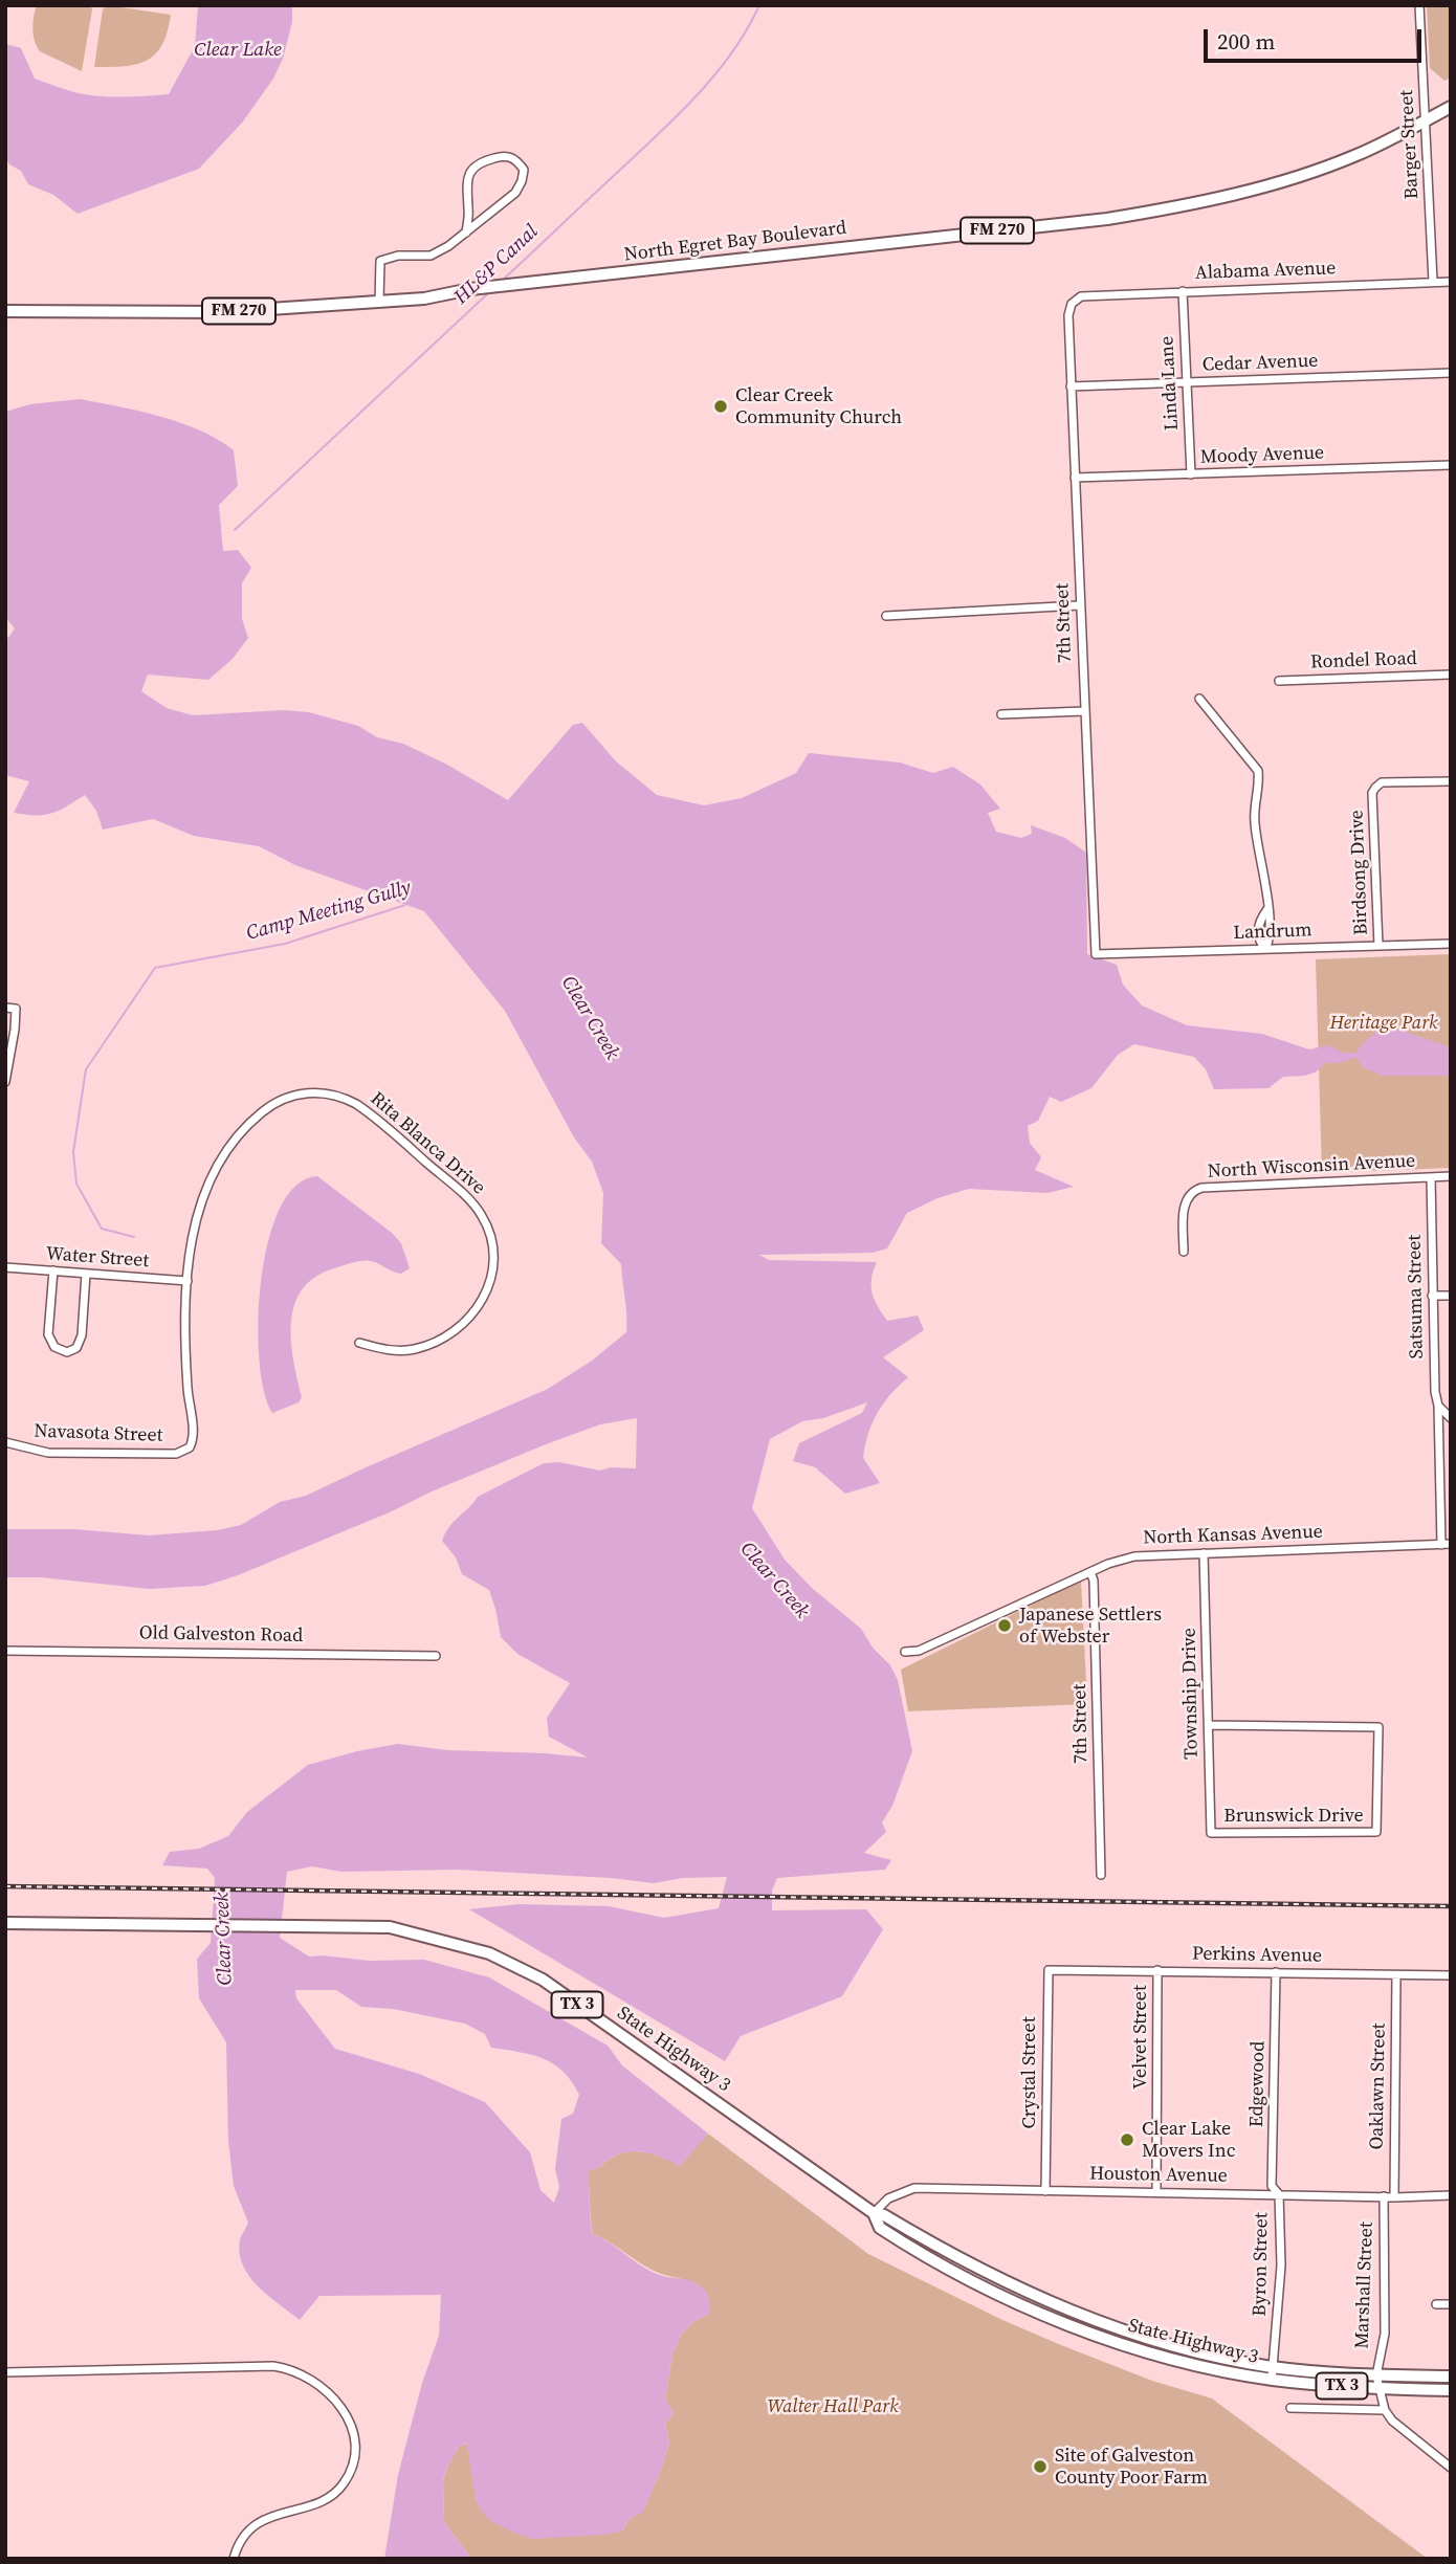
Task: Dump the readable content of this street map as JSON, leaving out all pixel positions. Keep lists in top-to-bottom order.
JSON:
{
  "streets": {
    "main road": [
      "FM 270",
      "North Egret Bay Boulevard",
      "TX 3",
      "State Highway 3"
    ],
    "street": [
      "Barger Street",
      "Alabama Avenue",
      "Cedar Avenue",
      "Linda Lane",
      "Moody Avenue",
      "7th Street",
      "Rondel Road",
      "Birdsong Drive",
      "Landrum",
      "Rita Blanca Drive",
      "North Wisconsin Avenue",
      "Water Street",
      "Satsuma Street",
      "Navasota Street",
      "North Kansas Avenue",
      "Old Galveston Road",
      "Township Drive",
      "Brunswick Drive",
      "Perkins Avenue",
      "Velvet Street",
      "Crystal Street",
      "Edgewood",
      "Oaklawn Street",
      "Houston Avenue",
      "Byron Street",
      "Marshall Street"
    ]
  },
  "crossings": [
    ["Barger Street", "North Egret Bay Boulevard"],
    ["Barger Street", "Alabama Avenue"],
    ["Alabama Avenue", "Linda Lane"],
    ["Alabama Avenue", "7th Street"],
    ["Cedar Avenue", "Linda Lane"],
    ["Cedar Avenue", "7th Street"],
    ["Linda Lane", "Moody Avenue"],
    ["Moody Avenue", "7th Street"],
    ["7th Street", "Landrum"],
    ["7th Street", "North Kansas Avenue"],
    ["Birdsong Drive", "Landrum"],
    ["Rita Blanca Drive", "Water Street"],
    ["Rita Blanca Drive", "Navasota Street"],
    ["North Wisconsin Avenue", "Satsuma Street"],
    ["Satsuma Street", "North Kansas Avenue"],
    ["North Kansas Avenue", "Township Drive"],
    ["Township Drive", "Brunswick Drive"],
    ["Perkins Avenue", "Velvet Street"],
    ["Perkins Avenue", "Crystal Street"],
    ["Perkins Avenue", "Edgewood"],
    ["Perkins Avenue", "Oaklawn Street"],
    ["Velvet Street", "Houston Avenue"],
    ["State Highway 3", "Houston Avenue"],
    ["State Highway 3", "Byron Street"],
    ["State Highway 3", "Marshall Street"],
    ["Crystal Street", "Houston Avenue"],
    ["Edgewood", "Houston Avenue"],
    ["Edgewood", "Byron Street"],
    ["Oaklawn Street", "Houston Avenue"],
    ["Houston Avenue", "Byron Street"],
    ["Houston Avenue", "Marshall Street"]
  ],
  "water": [
    "Clear Lake",
    "HL&P Canal",
    "Camp Meeting Gully",
    "Clear Creek"
  ],
  "parks": ["Heritage Park", "Walter Hall Park"],
  "places": [
    "Clear Creek Community Church",
    "Japanese Settlers of Webster",
    "Clear Lake Movers Inc",
    "Site of Galveston County Poor Farm"
  ],
  "scale_bar": "200 m"
}
